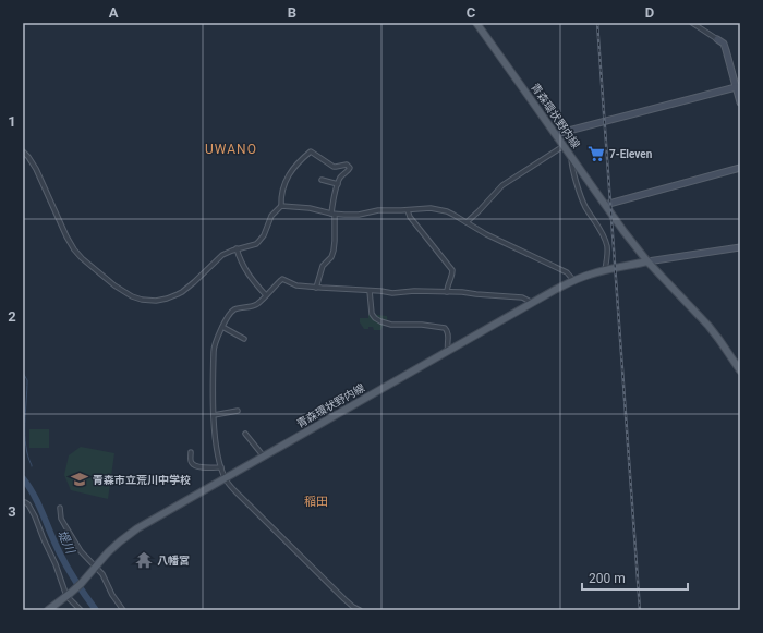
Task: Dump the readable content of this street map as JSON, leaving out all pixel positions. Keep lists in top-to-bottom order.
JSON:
{
  "streets": {
    "main road": ["青森環状野内線"]
  },
  "districts": ["UWANO", "稲田"],
  "water": ["堤川"],
  "places": {
    "supermarket": ["7-Eleven"],
    "school or university": ["青森市立荒川中学校"],
    "temple": ["八幡宮"]
  },
  "scale_bar": "200 m",
  "grid": {
    "columns": [
      "A",
      "B",
      "C",
      "D"
    ],
    "rows": ["1", "2", "3"]
  }
}
